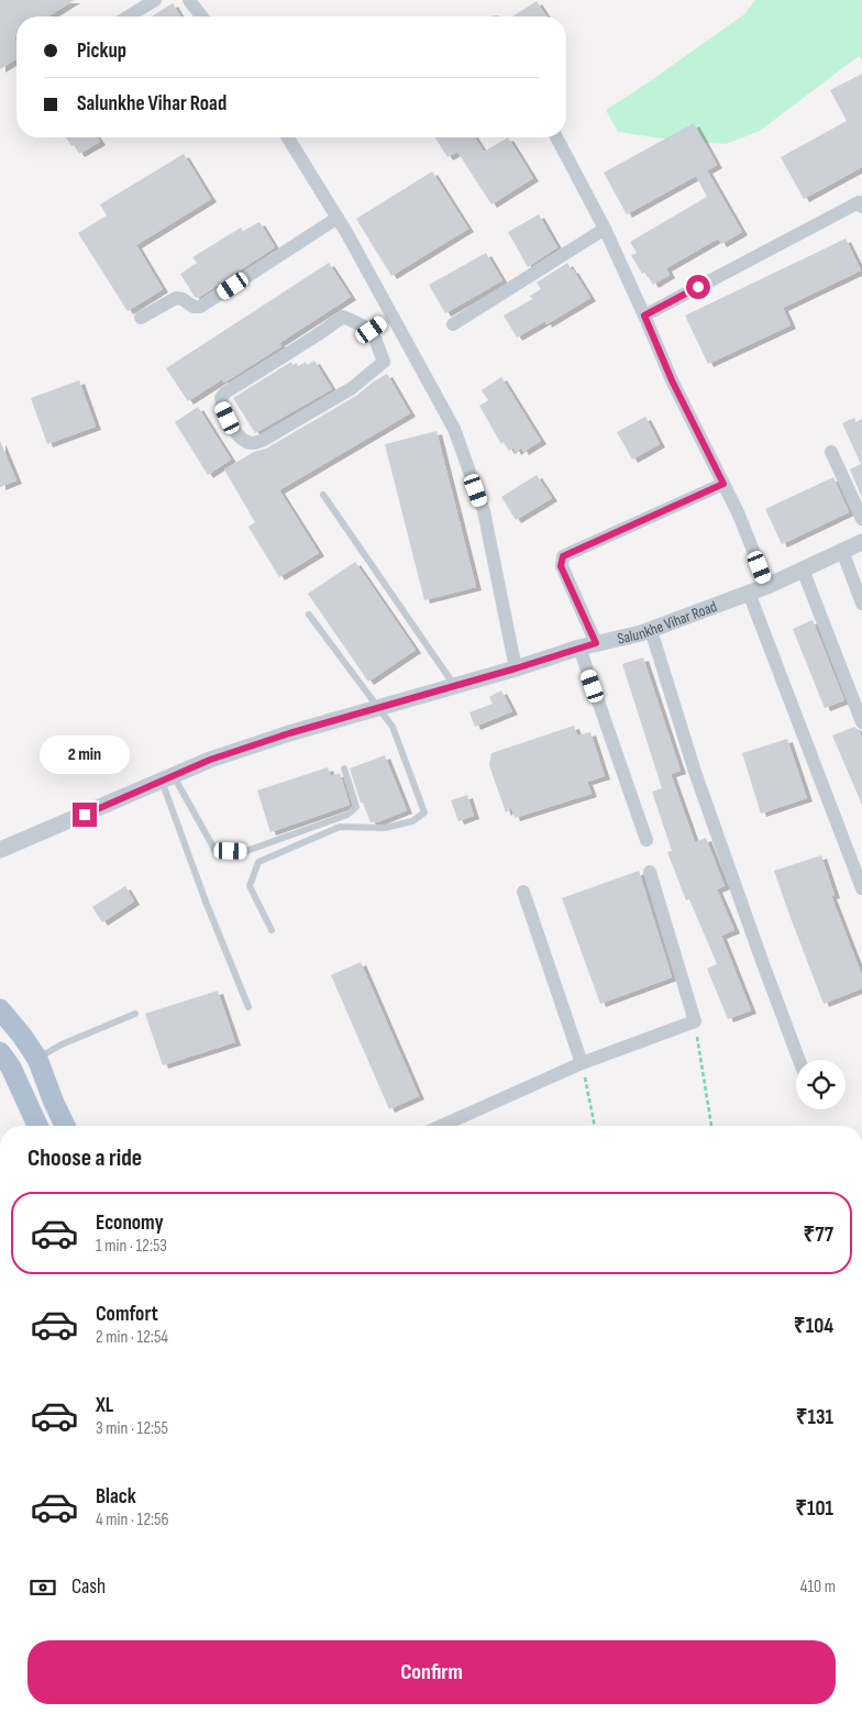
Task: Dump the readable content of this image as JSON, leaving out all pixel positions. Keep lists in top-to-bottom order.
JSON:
{
  "streets": {
    "street": ["Salunkhe Vihar Road"]
  },
  "page": {
    "banner": ["Pickup", "Salunkhe Vihar Road"],
    "bubble": "2 min",
    "heading": "Choose a ride",
    "list": [
      {
        "name": "Economy",
        "note": "1 min · 12:53",
        "value": "₹77"
      },
      {
        "name": "Comfort",
        "note": "2 min · 12:54",
        "value": "₹104"
      },
      {
        "name": "XL",
        "note": "3 min · 12:55",
        "value": "₹131"
      },
      {
        "name": "Black",
        "note": "4 min · 12:56",
        "value": "₹101"
      }
    ],
    "pay": ["Cash", "410 m"],
    "buttons": "Confirm"
  }
}
